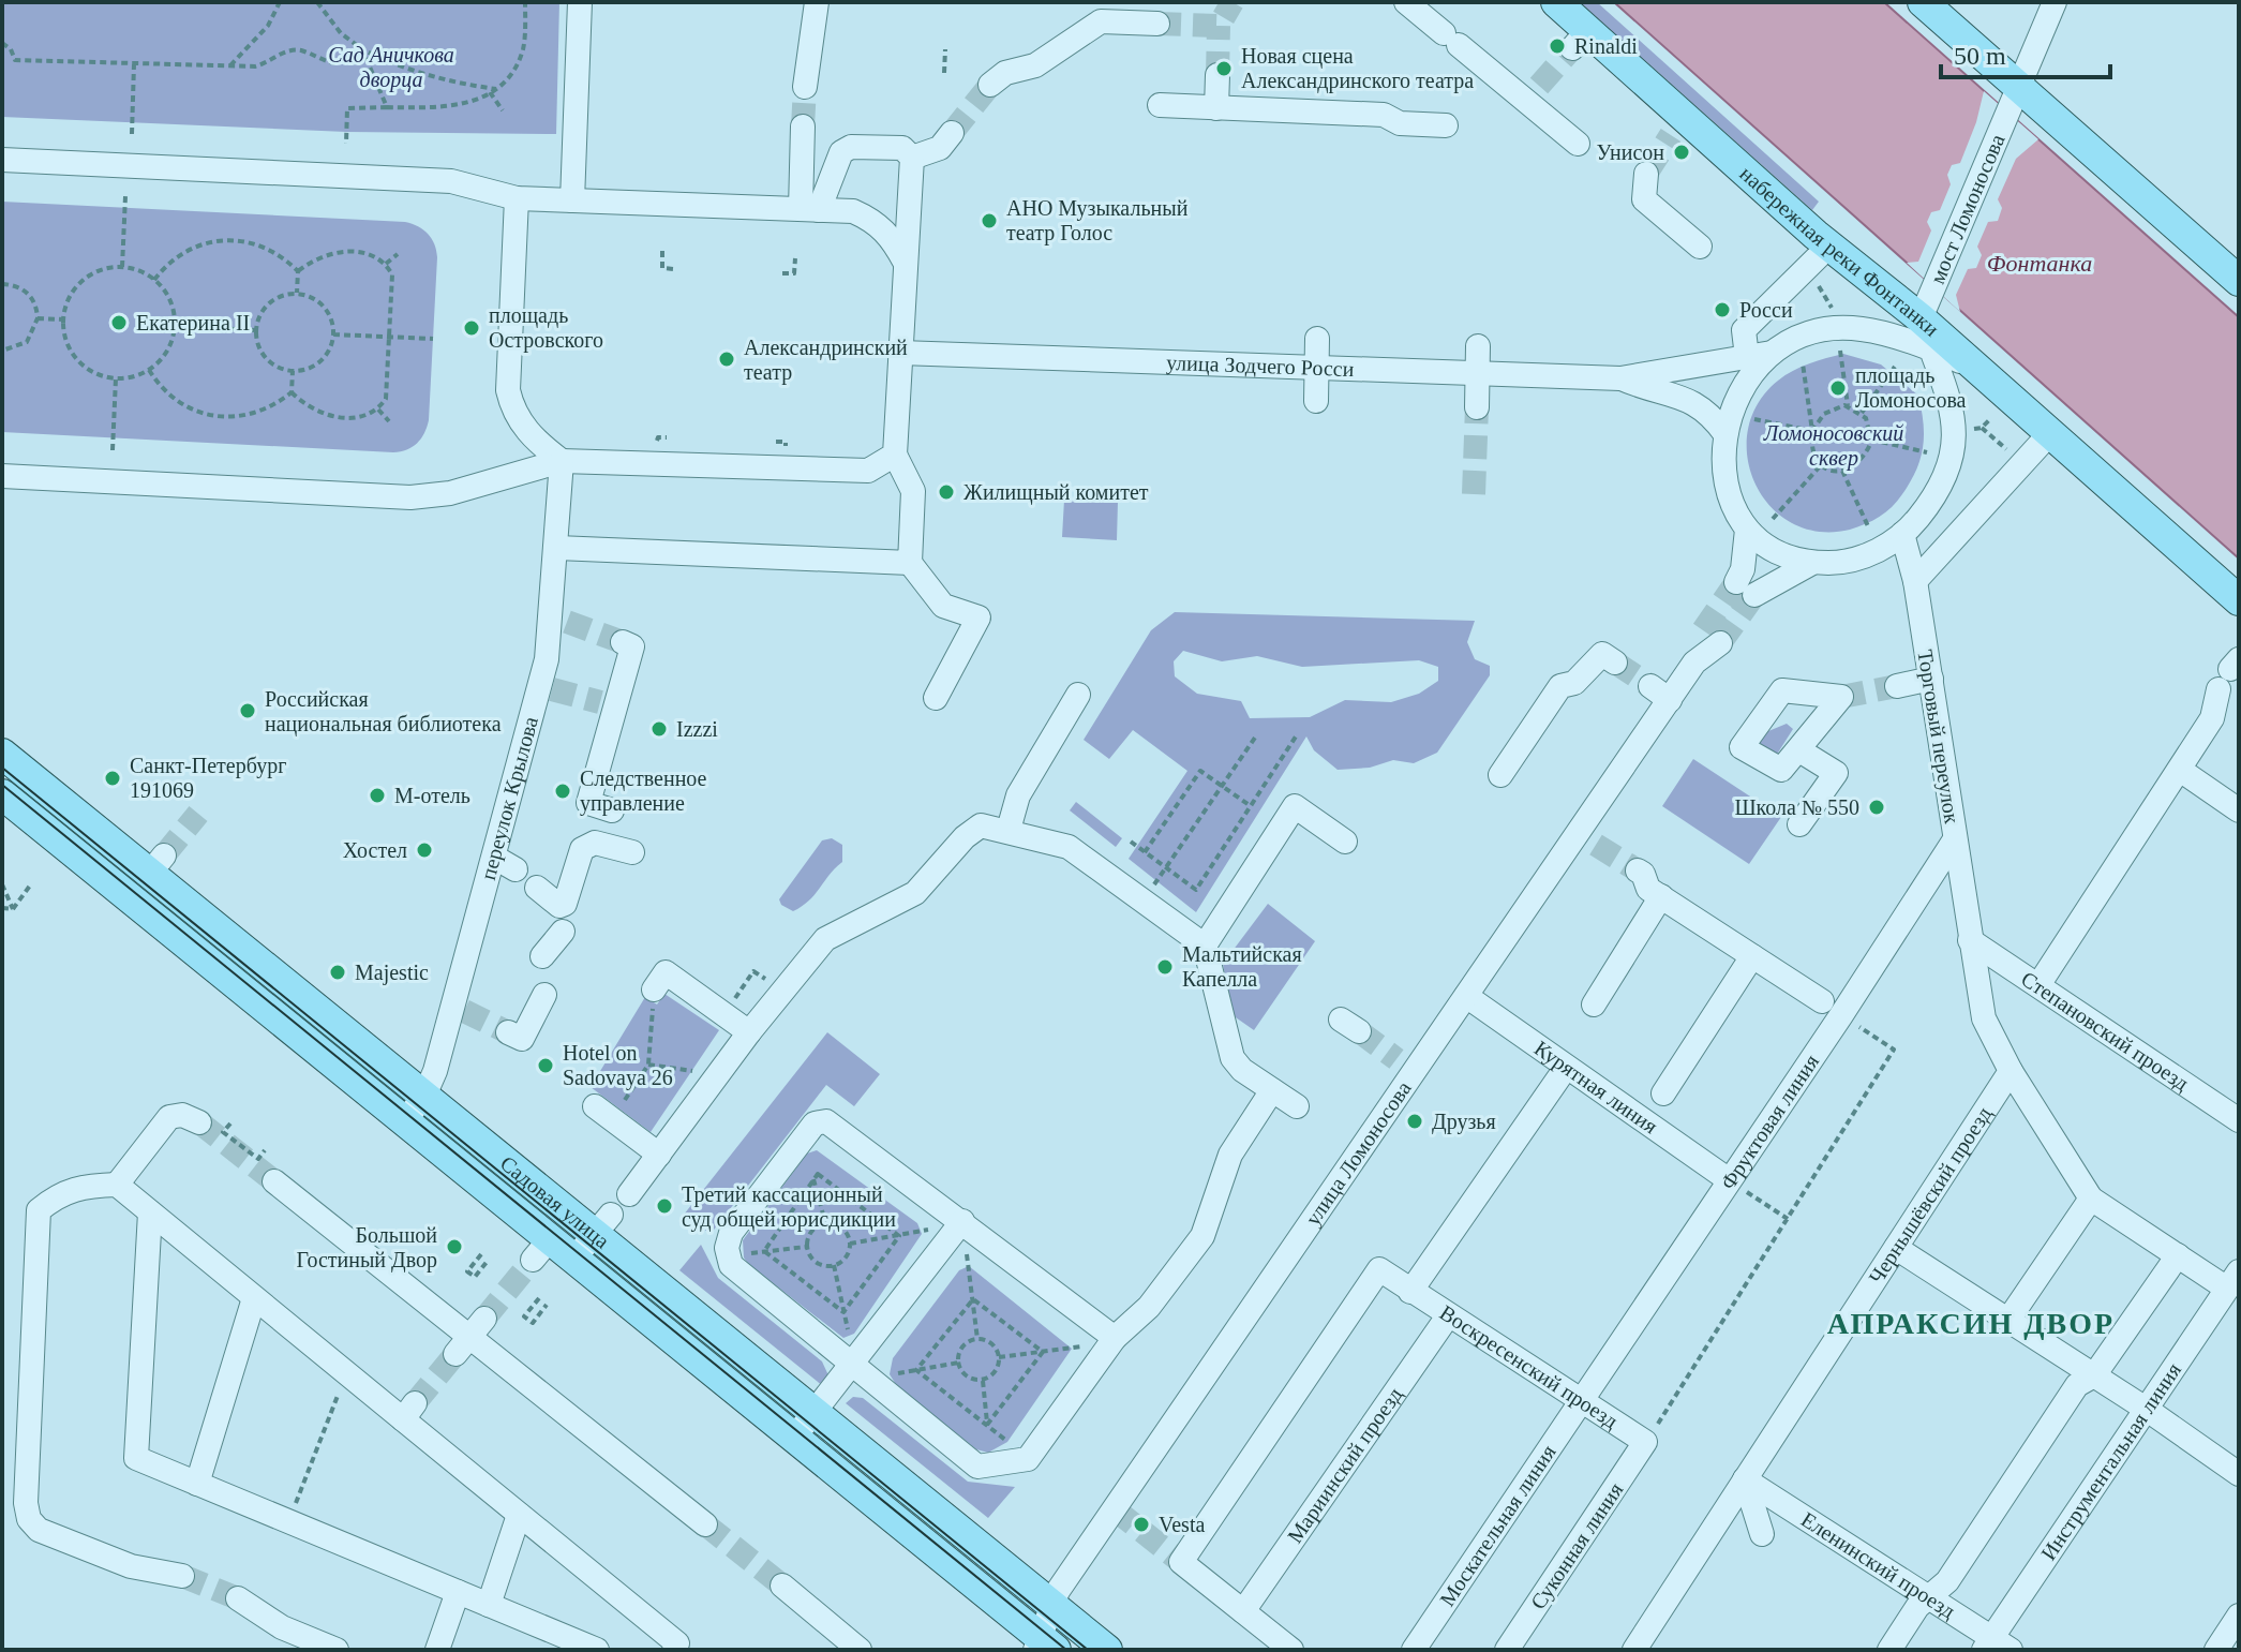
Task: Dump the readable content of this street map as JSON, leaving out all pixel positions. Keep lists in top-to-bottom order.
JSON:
{
  "streets": {
    "main road": ["набережная реки Фонтанки", "Садовая улица"],
    "street": [
      "мост Ломоносова",
      "улица Зодчего Росси",
      "Торговый переулок",
      "переулок Крылова",
      "Степановский проезд",
      "Курятная линия",
      "Фруктовая линия",
      "улица Ломоносова",
      "Чернышёвский проезд",
      "Воскресенский проезд",
      "Инструментальная линия",
      "Мариинский проезд",
      "Москательная линия",
      "Суконная линия",
      "Еленинский проезд"
    ]
  },
  "crossings": [
    ["мост Ломоносова", "набережная реки Фонтанки"],
    ["Торговый переулок", "Степановский проезд"],
    ["Торговый переулок", "Фруктовая линия"],
    ["переулок Крылова", "Садовая улица"],
    ["Курятная линия", "Фруктовая линия"],
    ["Курятная линия", "улица Ломоносова"],
    ["Фруктовая линия", "Воскресенский проезд"],
    ["Фруктовая линия", "Москательная линия"],
    ["улица Ломоносова", "Садовая улица"],
    ["Чернышёвский проезд", "Еленинский проезд"],
    ["Воскресенский проезд", "Мариинский проезд"],
    ["Воскресенский проезд", "Москательная линия"],
    ["Воскресенский проезд", "Суконная линия"],
    ["Инструментальная линия", "Еленинский проезд"]
  ],
  "districts": ["АПРАКСИН ДВОР"],
  "water": ["Фонтанка"],
  "parks": ["Сад Аничкова дворца", "Ломоносовский сквер"],
  "places": [
    "Rinaldi",
    "Новая сцена Александринского театра",
    "Унисон",
    "АНО Музыкальный театр Голос",
    "Росси",
    "Екатерина II",
    "площадь Островского",
    "Александринский театр",
    "площадь Ломоносова",
    "Жилищный комитет",
    "Российская национальная библиотека",
    "Izzzi",
    "Санкт-Петербург 191069",
    "Следственное управление",
    "М-отель",
    "Школа № 550",
    "Хостел",
    "Мальтийская Капелла",
    "Majestic",
    "Hotel on Sadovaya 26",
    "Друзья",
    "Третий кассационный суд общей юрисдикции",
    "Большой Гостиный Двор",
    "Vesta"
  ],
  "scale_bar": "50 m"
}
